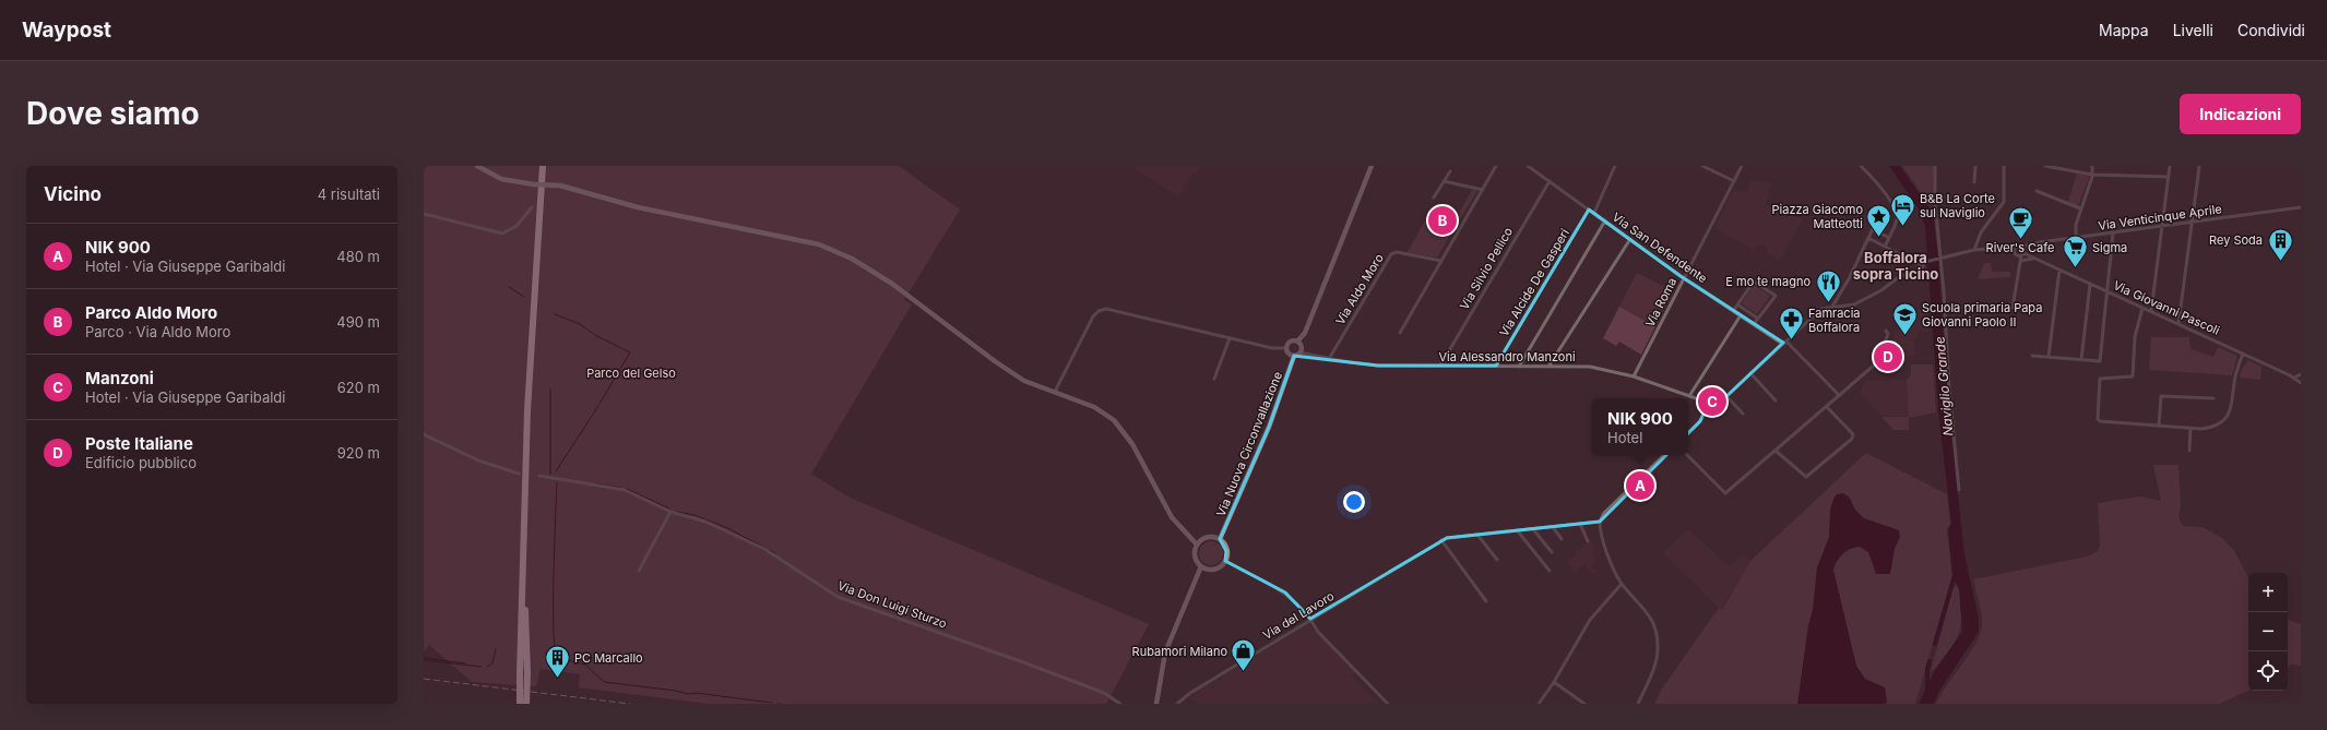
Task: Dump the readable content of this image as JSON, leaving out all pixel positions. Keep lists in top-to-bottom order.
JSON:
{
  "streets": {
    "street": [
      "Via Venticinque Aprile",
      "Via San Defendente",
      "Via Silvio Pellico",
      "Via Alcide De Gasperi",
      "Via Aldo Moro",
      "Via Roma",
      "Via Giovanni Pascoli",
      "Via Alessandro Manzoni",
      "Via Nuova Circonvallazione",
      "Via Don Luigi Sturzo",
      "Via del Lavoro"
    ]
  },
  "crossings": [
    ["Via San Defendente", "Via Silvio Pellico"],
    ["Via San Defendente", "Via Alcide De Gasperi"],
    ["Via San Defendente", "Via Roma"],
    ["Via Silvio Pellico", "Via Alessandro Manzoni"],
    ["Via Alcide De Gasperi", "Via Alessandro Manzoni"],
    ["Via Aldo Moro", "Via Alessandro Manzoni"],
    ["Via Roma", "Via Alessandro Manzoni"],
    ["Via Alessandro Manzoni", "Via Nuova Circonvallazione"]
  ],
  "districts": ["Boffalora sopra Ticino"],
  "water": ["Naviglio Grande"],
  "parks": ["Parco del Gelso"],
  "places": {
    "hotel": ["B&B La Corte sul Naviglio"],
    "place": ["Piazza Giacomo Matteotti"],
    "cafe": ["River's Cafe"],
    "building": ["Rey Soda", "PC Marcallo"],
    "supermarket": ["Sigma"],
    "restaurant": ["E mo te magno"],
    "school or university": ["Scuola primaria Papa Giovanni Paolo II"],
    "pharmacy": ["Famracia Boffalora"],
    "shop": ["Rubamori Milano"]
  },
  "page": {
    "header": "Waypost",
    "nav": ["Mappa", "Livelli", "Condividi"],
    "buttons": "Indicazioni",
    "title": "Dove siamo",
    "heading": ["Vicino", "4 risultati"],
    "pins": [
      "B",
      "D",
      "C",
      "A"
    ],
    "list": [
      {
        "mark": "A",
        "name": "NIK 900",
        "note": "Hotel · Via Giuseppe Garibaldi",
        "value": "480 m"
      },
      {
        "mark": "B",
        "name": "Parco Aldo Moro",
        "note": "Parco · Via Aldo Moro",
        "value": "490 m"
      },
      {
        "mark": "C",
        "name": "Manzoni",
        "note": "Hotel · Via Giuseppe Garibaldi",
        "value": "620 m"
      },
      {
        "mark": "D",
        "name": "Poste Italiane",
        "note": "Edificio pubblico",
        "value": "920 m"
      }
    ],
    "popup": ["NIK 900", "Hotel"],
    "map_buttons": ["+", "−"]
  }
}
